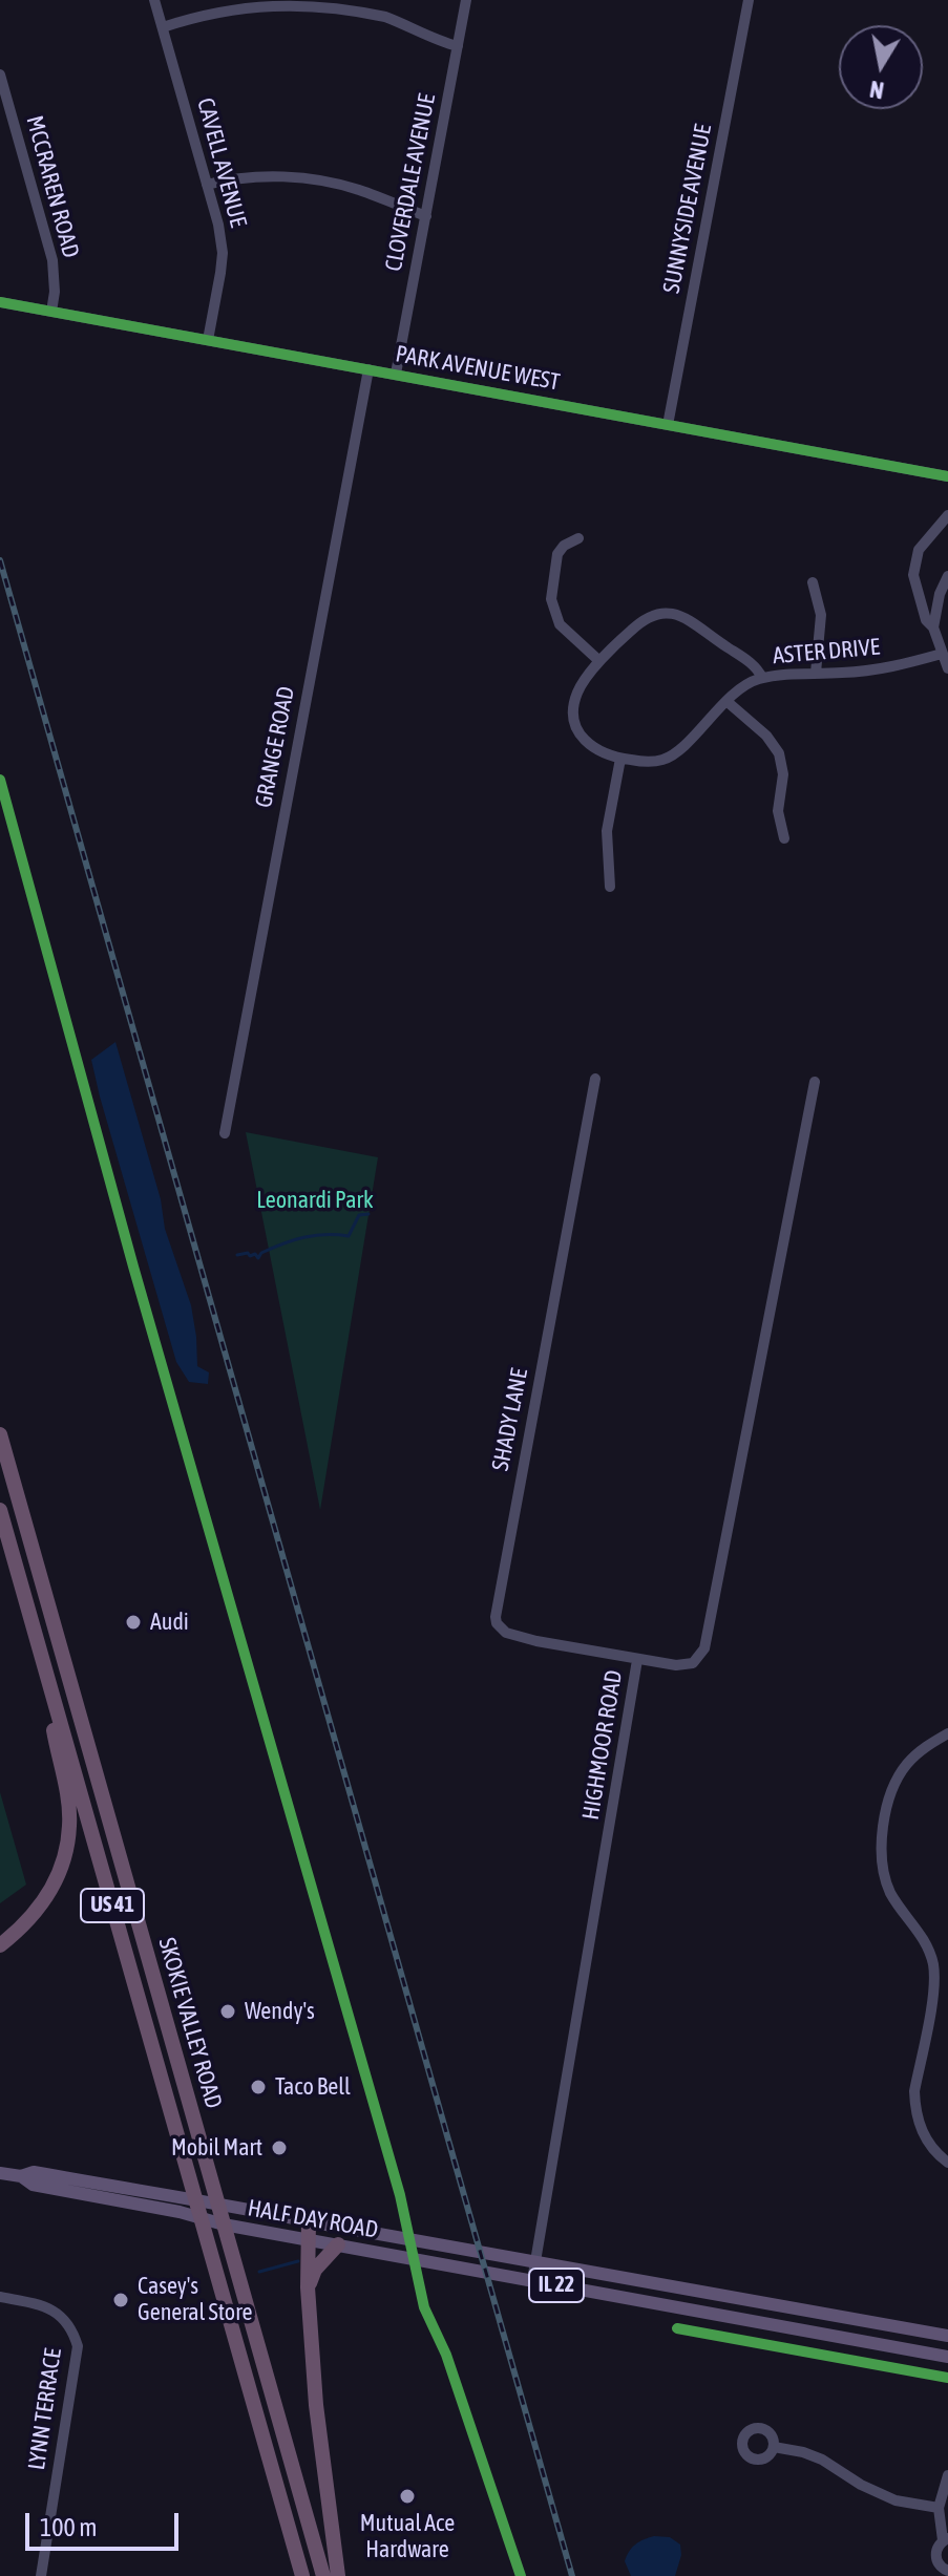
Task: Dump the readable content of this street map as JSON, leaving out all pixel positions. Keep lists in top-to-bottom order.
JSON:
{
  "streets": {
    "highway": ["US 41", "SKOKIE VALLEY ROAD"],
    "main road": ["HALF DAY ROAD", "IL 22"],
    "street": [
      "CAVELL AVENUE",
      "CLOVERDALE AVENUE",
      "MCCRAREN ROAD",
      "SUNNYSIDE AVENUE",
      "PARK AVENUE WEST",
      "ASTER DRIVE",
      "GRANGE ROAD",
      "SHADY LANE",
      "HIGHMOOR ROAD",
      "LYNN TERRACE"
    ]
  },
  "crossings": [
    ["CAVELL AVENUE", "PARK AVENUE WEST"],
    ["CLOVERDALE AVENUE", "PARK AVENUE WEST"],
    ["MCCRAREN ROAD", "PARK AVENUE WEST"],
    ["SUNNYSIDE AVENUE", "PARK AVENUE WEST"],
    ["PARK AVENUE WEST", "GRANGE ROAD"],
    ["SHADY LANE", "HIGHMOOR ROAD"],
    ["HIGHMOOR ROAD", "HALF DAY ROAD"],
    ["SKOKIE VALLEY ROAD", "HALF DAY ROAD"]
  ],
  "parks": ["Leonardi Park"],
  "places": [
    "Audi",
    "Wendy's",
    "Taco Bell",
    "Mobil Mart",
    "Casey's General Store",
    "Mutual Ace Hardware"
  ],
  "scale_bar": "100 m",
  "north": "bottom"
}
